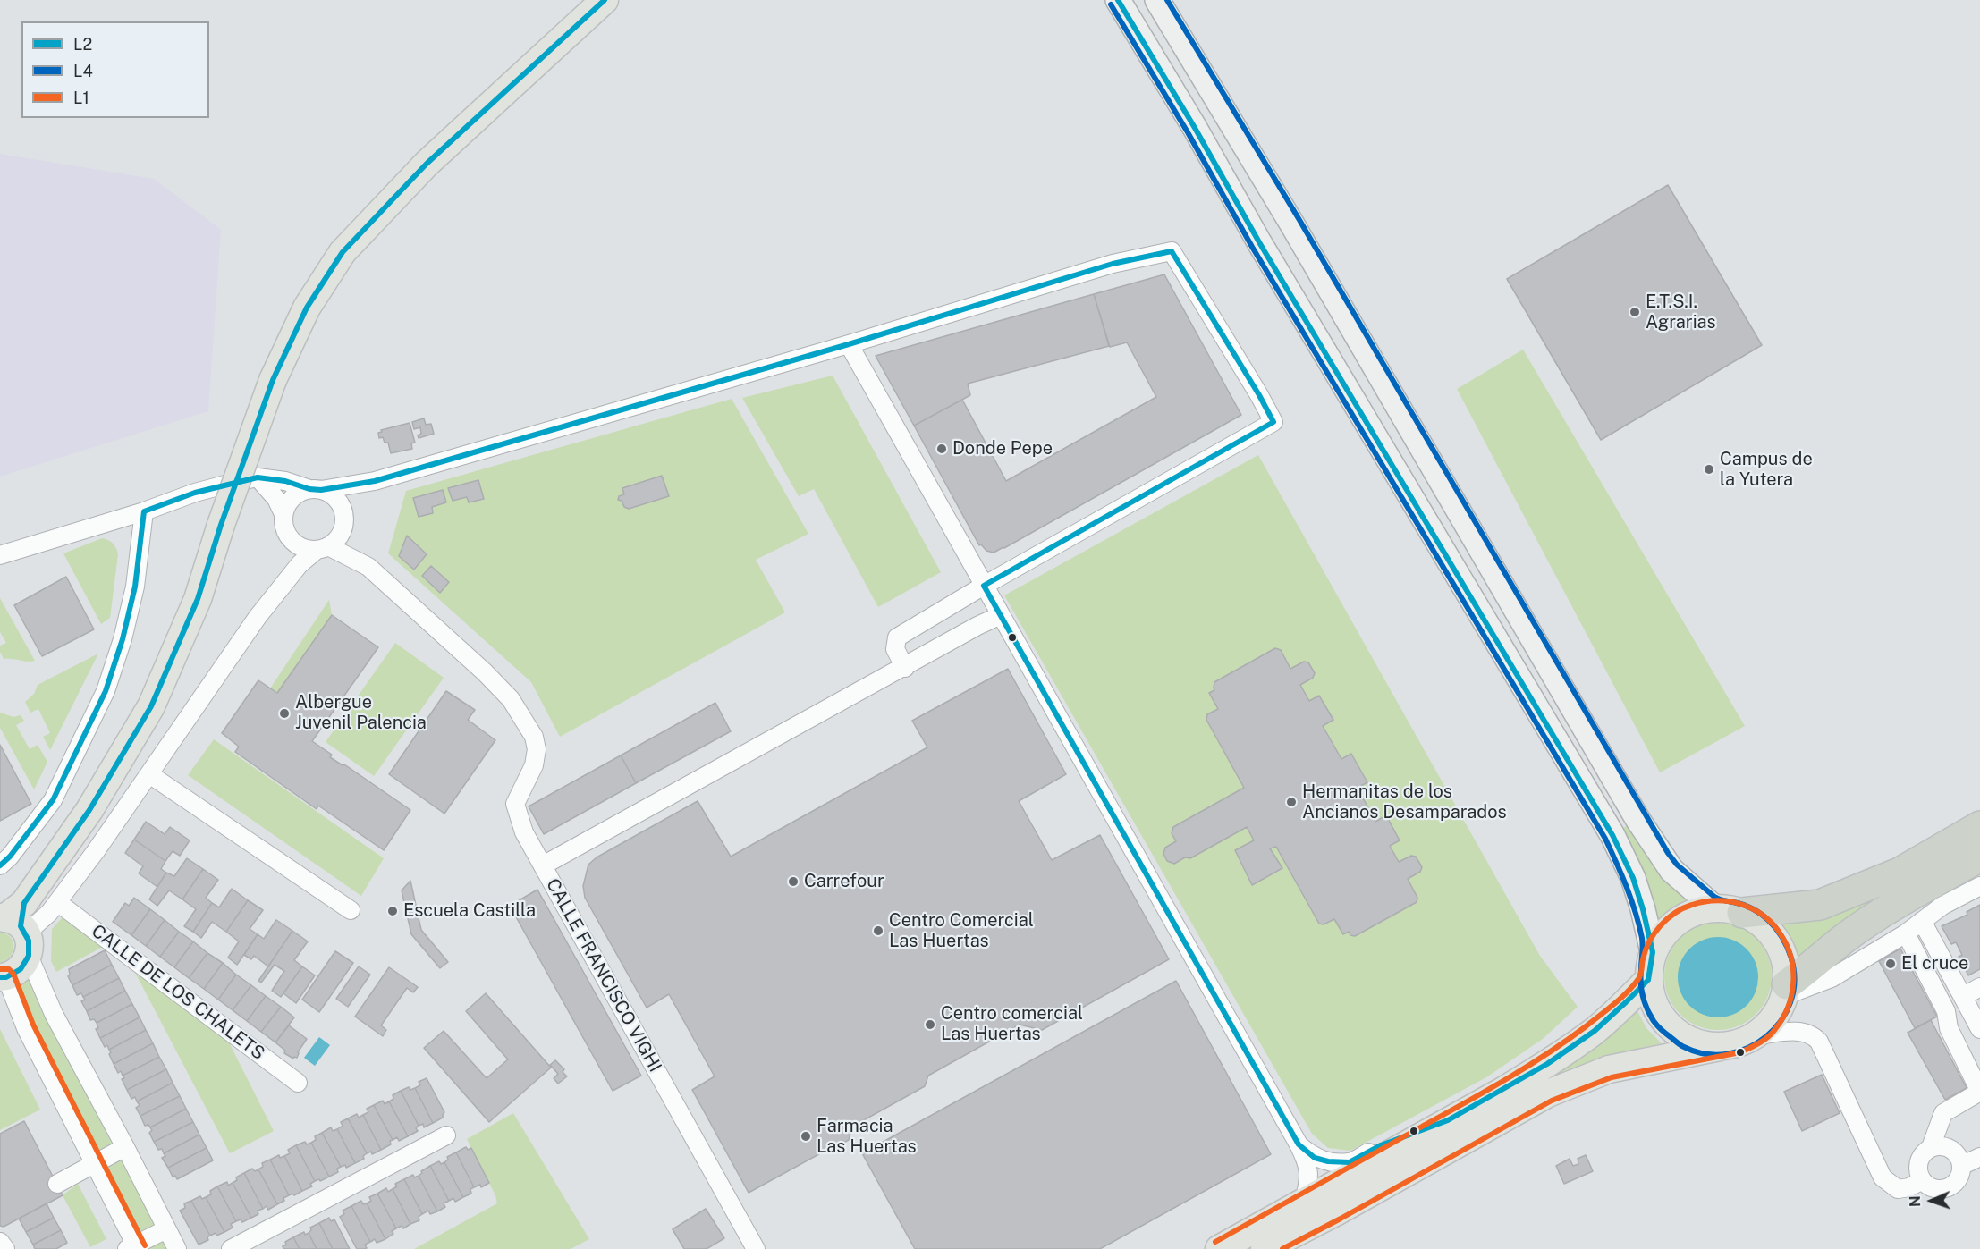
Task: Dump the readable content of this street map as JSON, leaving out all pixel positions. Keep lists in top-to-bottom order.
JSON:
{
  "streets": {
    "street": ["CALLE FRANCISCO VIGHI", "CALLE DE LOS CHALETS"]
  },
  "places": [
    "E.T.S.I. Agrarias",
    "Donde Pepe",
    "Campus de la Yutera",
    "Albergue Juvenil Palencia",
    "Hermanitas de los Ancianos Desamparados",
    "Carrefour",
    "Escuela Castilla",
    "Centro Comercial Las Huertas",
    "El cruce",
    "Centro comercial Las Huertas",
    "Farmacia Las Huertas"
  ],
  "lines": ["transit line L2", "transit line L4", "transit line L1"],
  "legend": ["L2", "L4", "L1"],
  "north": "left"
}
